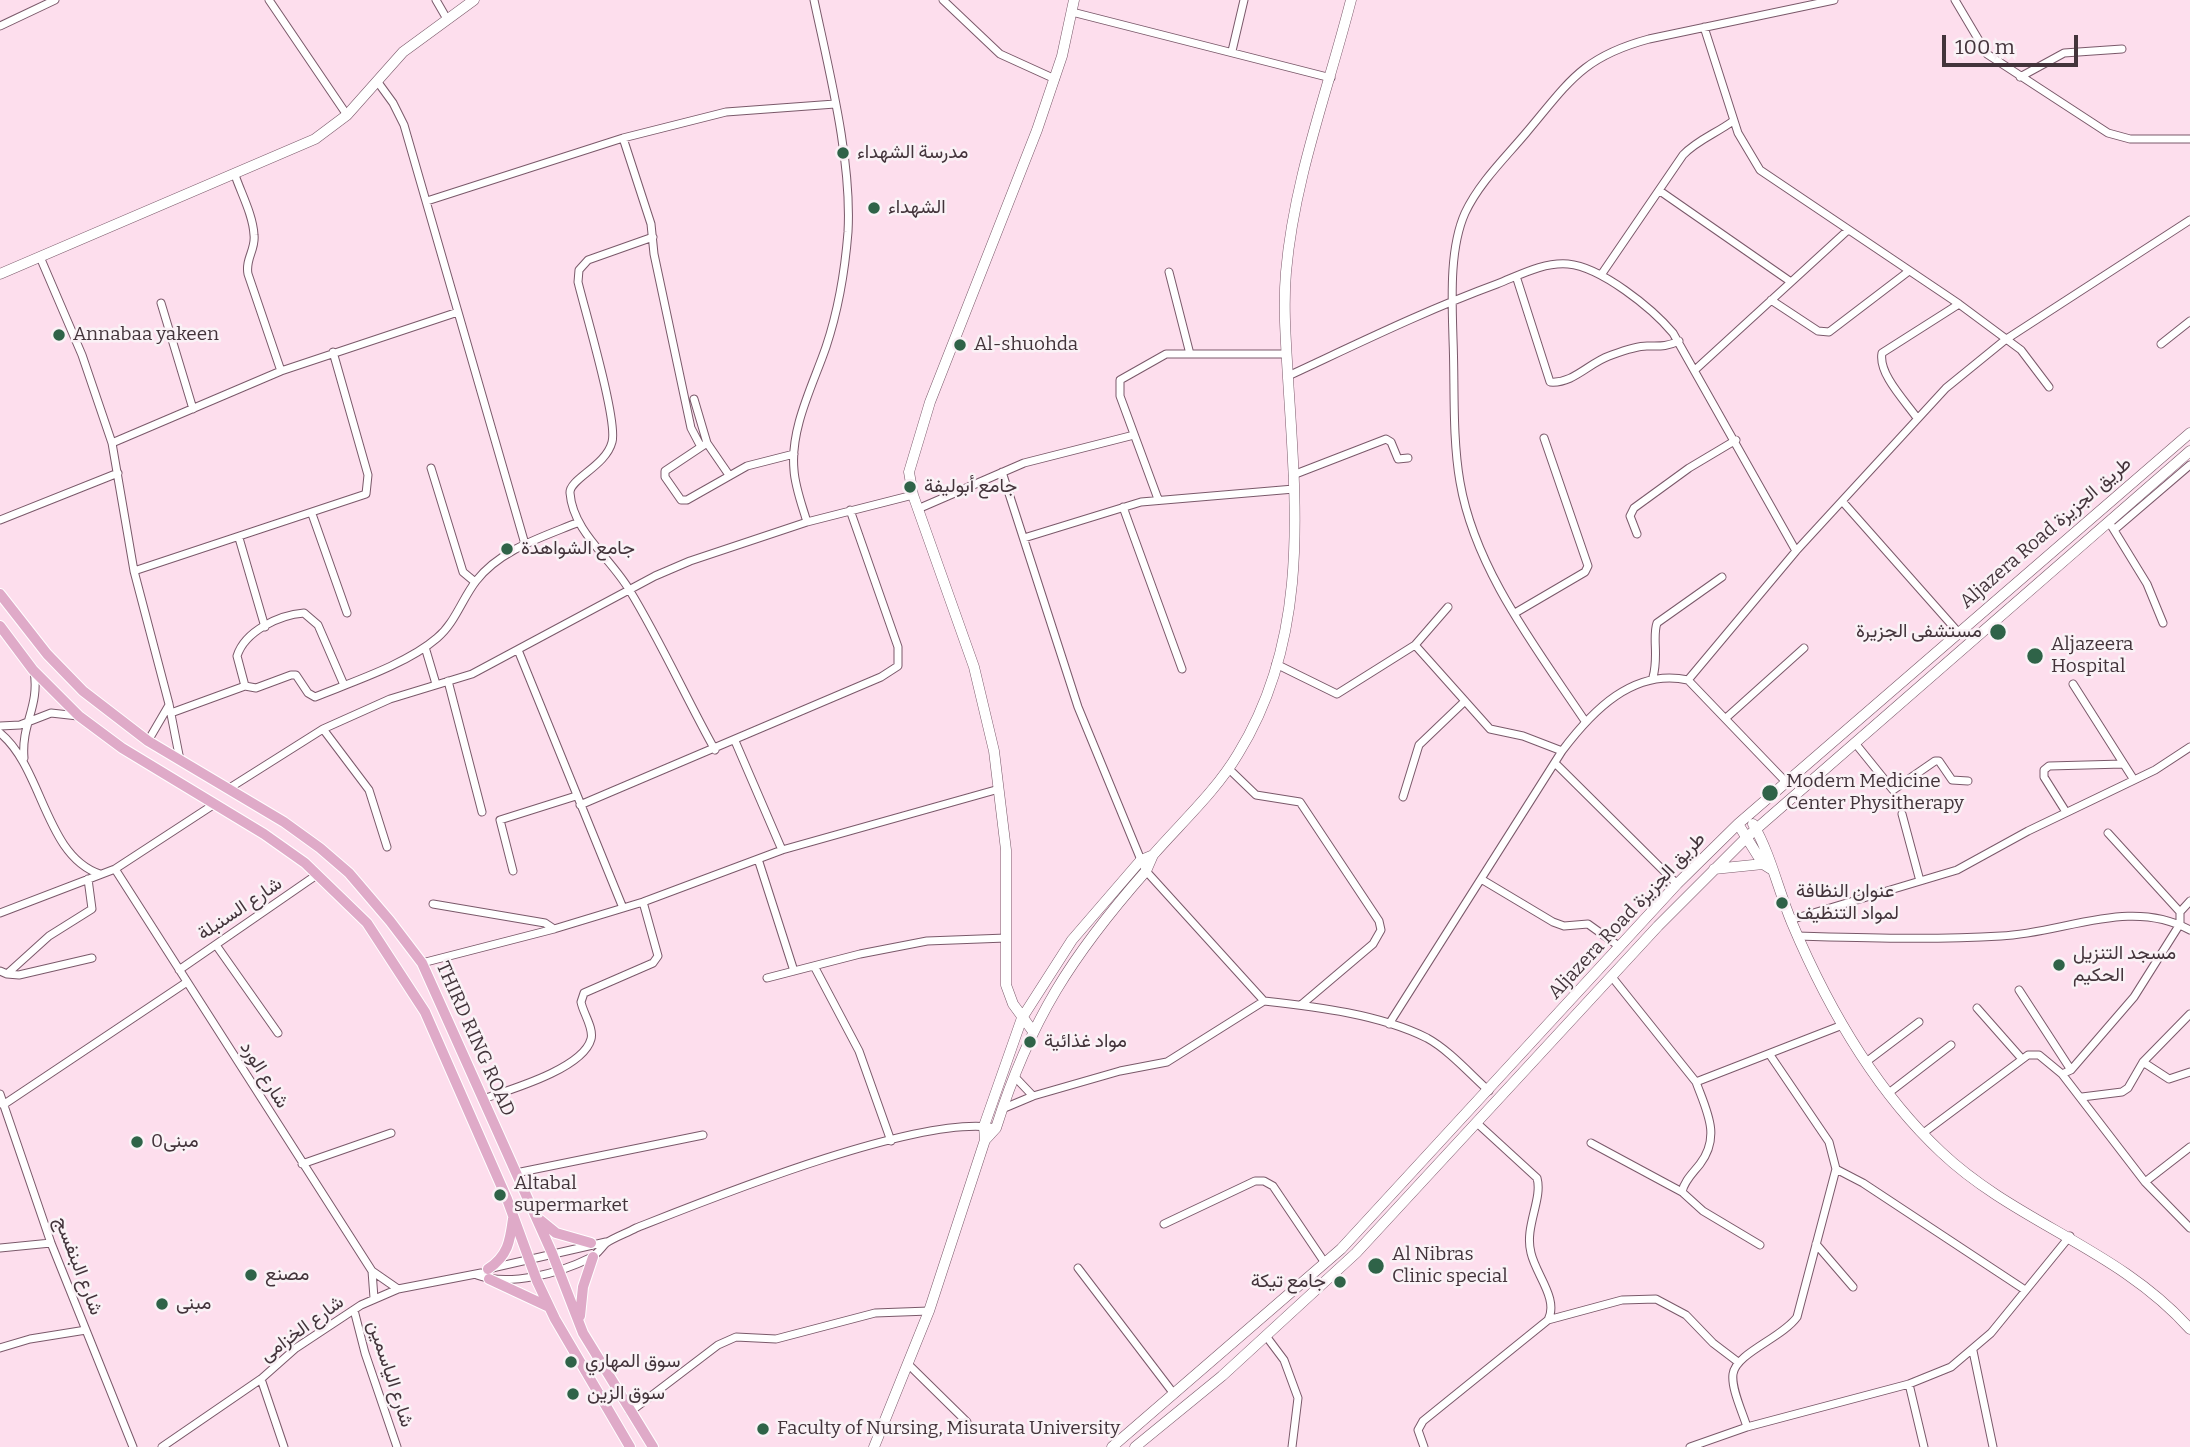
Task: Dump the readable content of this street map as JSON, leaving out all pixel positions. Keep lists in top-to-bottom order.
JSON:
{
  "streets": {
    "main road": ["THIRD RING ROAD"],
    "street": [
      "Aljazera Road طريق الجزيزة",
      "شارع السنبلة",
      "شارع الورد",
      "شارع البنفسج",
      "شارع الخزامى",
      "شارع الياسمين"
    ]
  },
  "crossings": [
    ["شارع السنبلة", "THIRD RING ROAD"],
    ["شارع السنبلة", "شارع الورد"],
    ["شارع الورد", "شارع الخزامى"],
    ["شارع الخزامى", "شارع الياسمين"]
  ],
  "places": [
    "مدرسة الشهداء",
    "الشهداء",
    "Annabaa yakeen",
    "Al-shuohda",
    "جامع أبوليفة",
    "جامع الشواهدة",
    "مستشفى الجزيرة",
    "Aljazeera Hospital",
    "Modern Medicine Center Physitherapy",
    "عنوان النظافة لمواد التنظيف",
    "مسجد التنزيل الحكيم",
    "مواد غذائية",
    "مبنى0",
    "Altabal supermarket",
    "Al Nibras Clinic special",
    "مصنع",
    "جامع تيكة",
    "مبنى",
    "سوق المهاري",
    "سوق الزين",
    "Faculty of Nursing, Misurata University"
  ],
  "scale_bar": "100 m"
}
